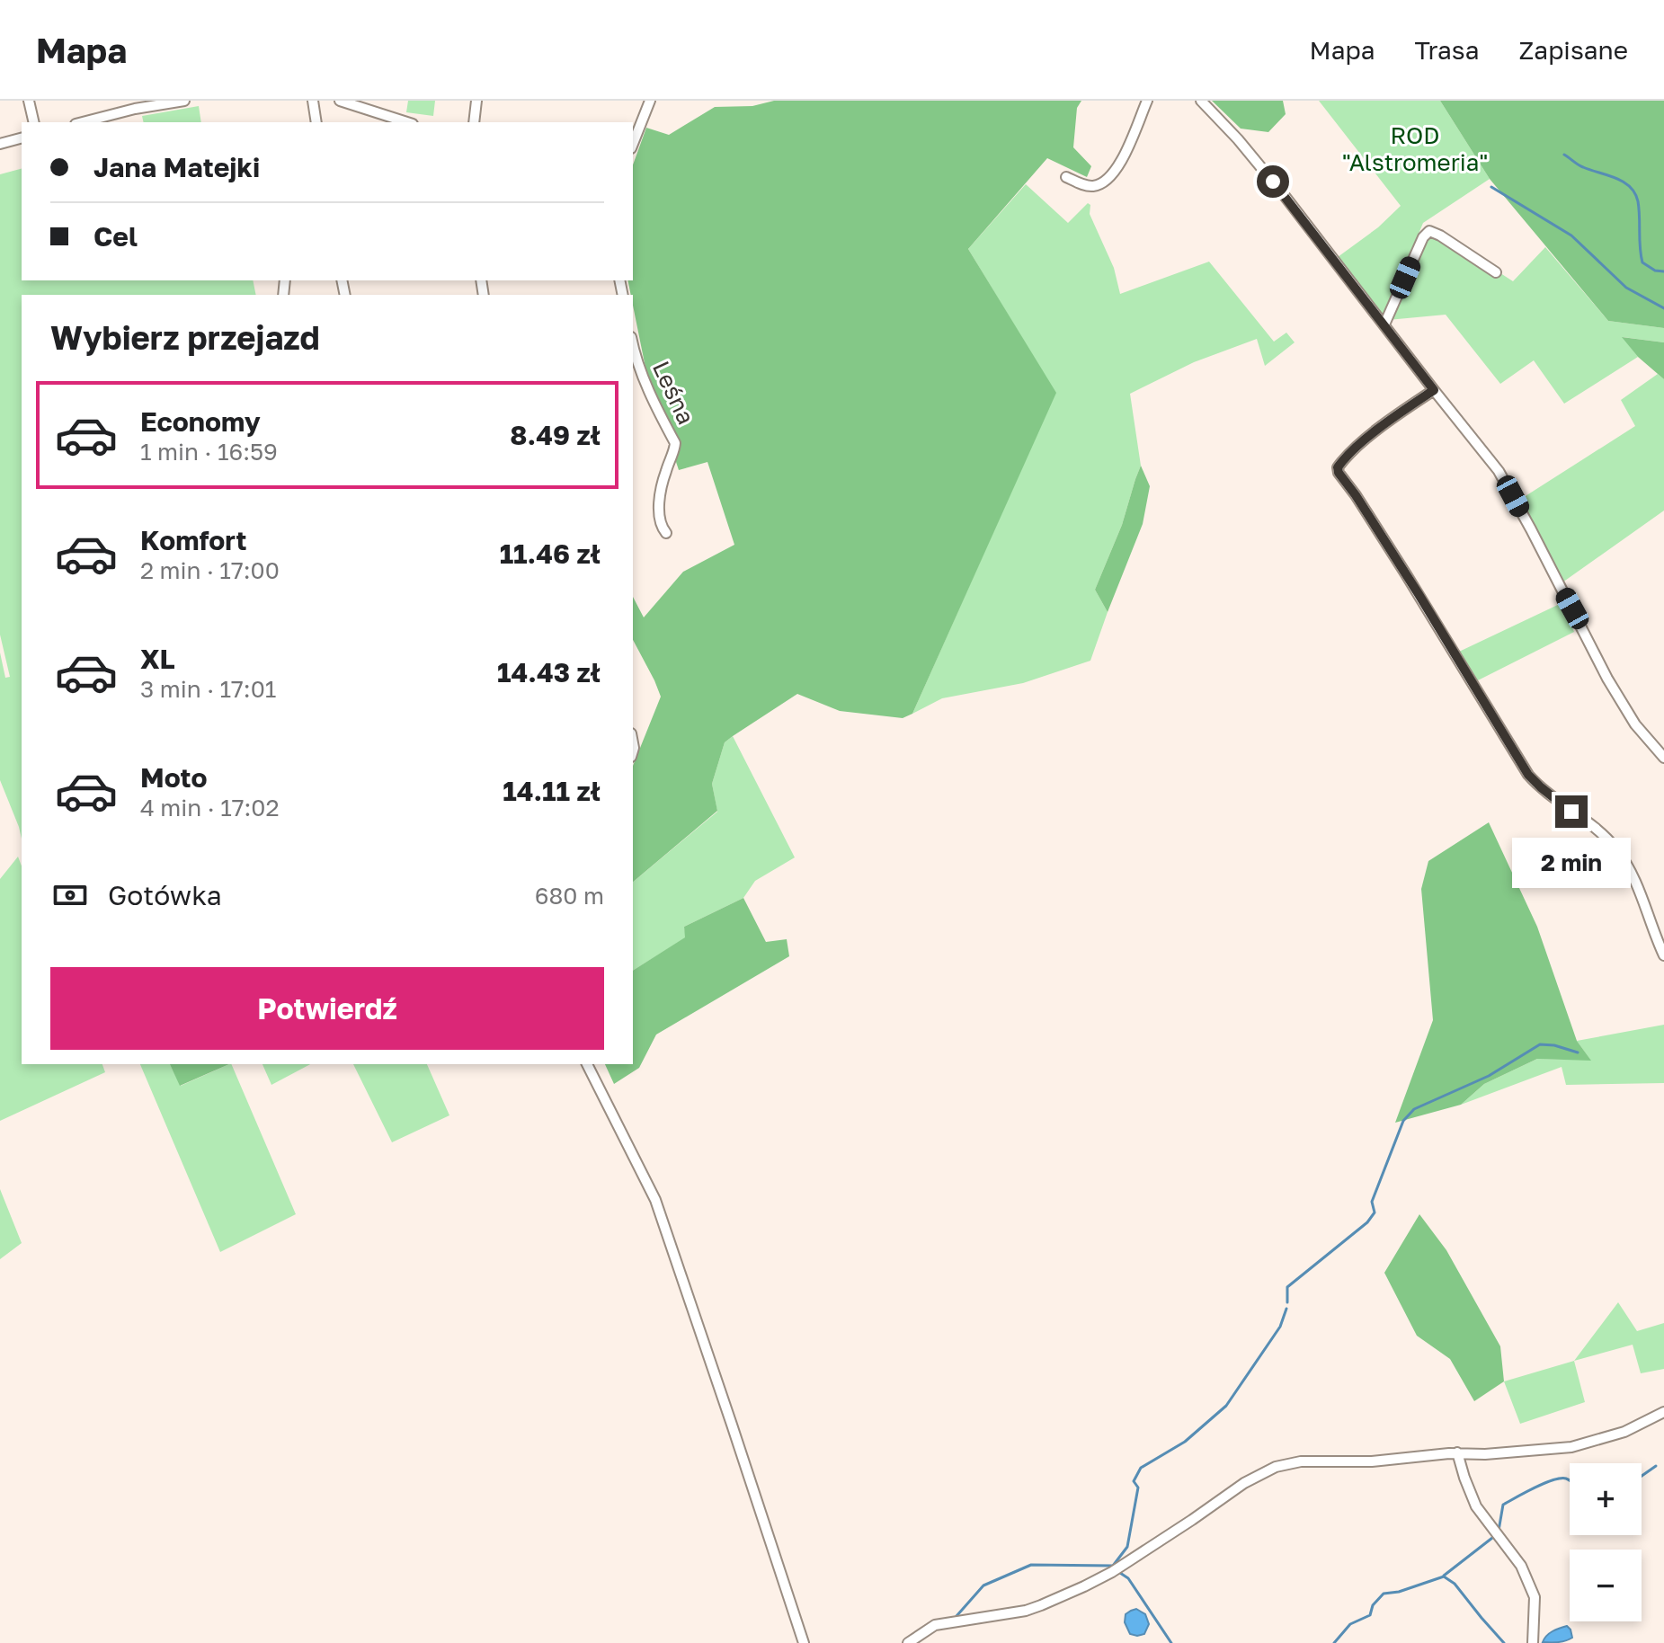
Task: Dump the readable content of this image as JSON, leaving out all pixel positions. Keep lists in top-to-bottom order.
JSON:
{
  "streets": {
    "street": ["Leśna"]
  },
  "parks": ["ROD \"Alstromeria\""],
  "page": {
    "header": "Mapa",
    "nav": ["Mapa", "Trasa", "Zapisane"],
    "banner": ["Jana Matejki", "Cel"],
    "heading": "Wybierz przejazd",
    "list": [
      {
        "name": "Economy",
        "note": "1 min · 16:59",
        "value": "8.49 zł"
      },
      {
        "name": "Komfort",
        "note": "2 min · 17:00",
        "value": "11.46 zł"
      },
      {
        "name": "XL",
        "note": "3 min · 17:01",
        "value": "14.43 zł"
      },
      {
        "name": "Moto",
        "note": "4 min · 17:02",
        "value": "14.11 zł"
      }
    ],
    "bubble": "2 min",
    "pay": ["Gotówka", "680 m"],
    "buttons": "Potwierdź",
    "map_buttons": ["+", "−"]
  }
}
